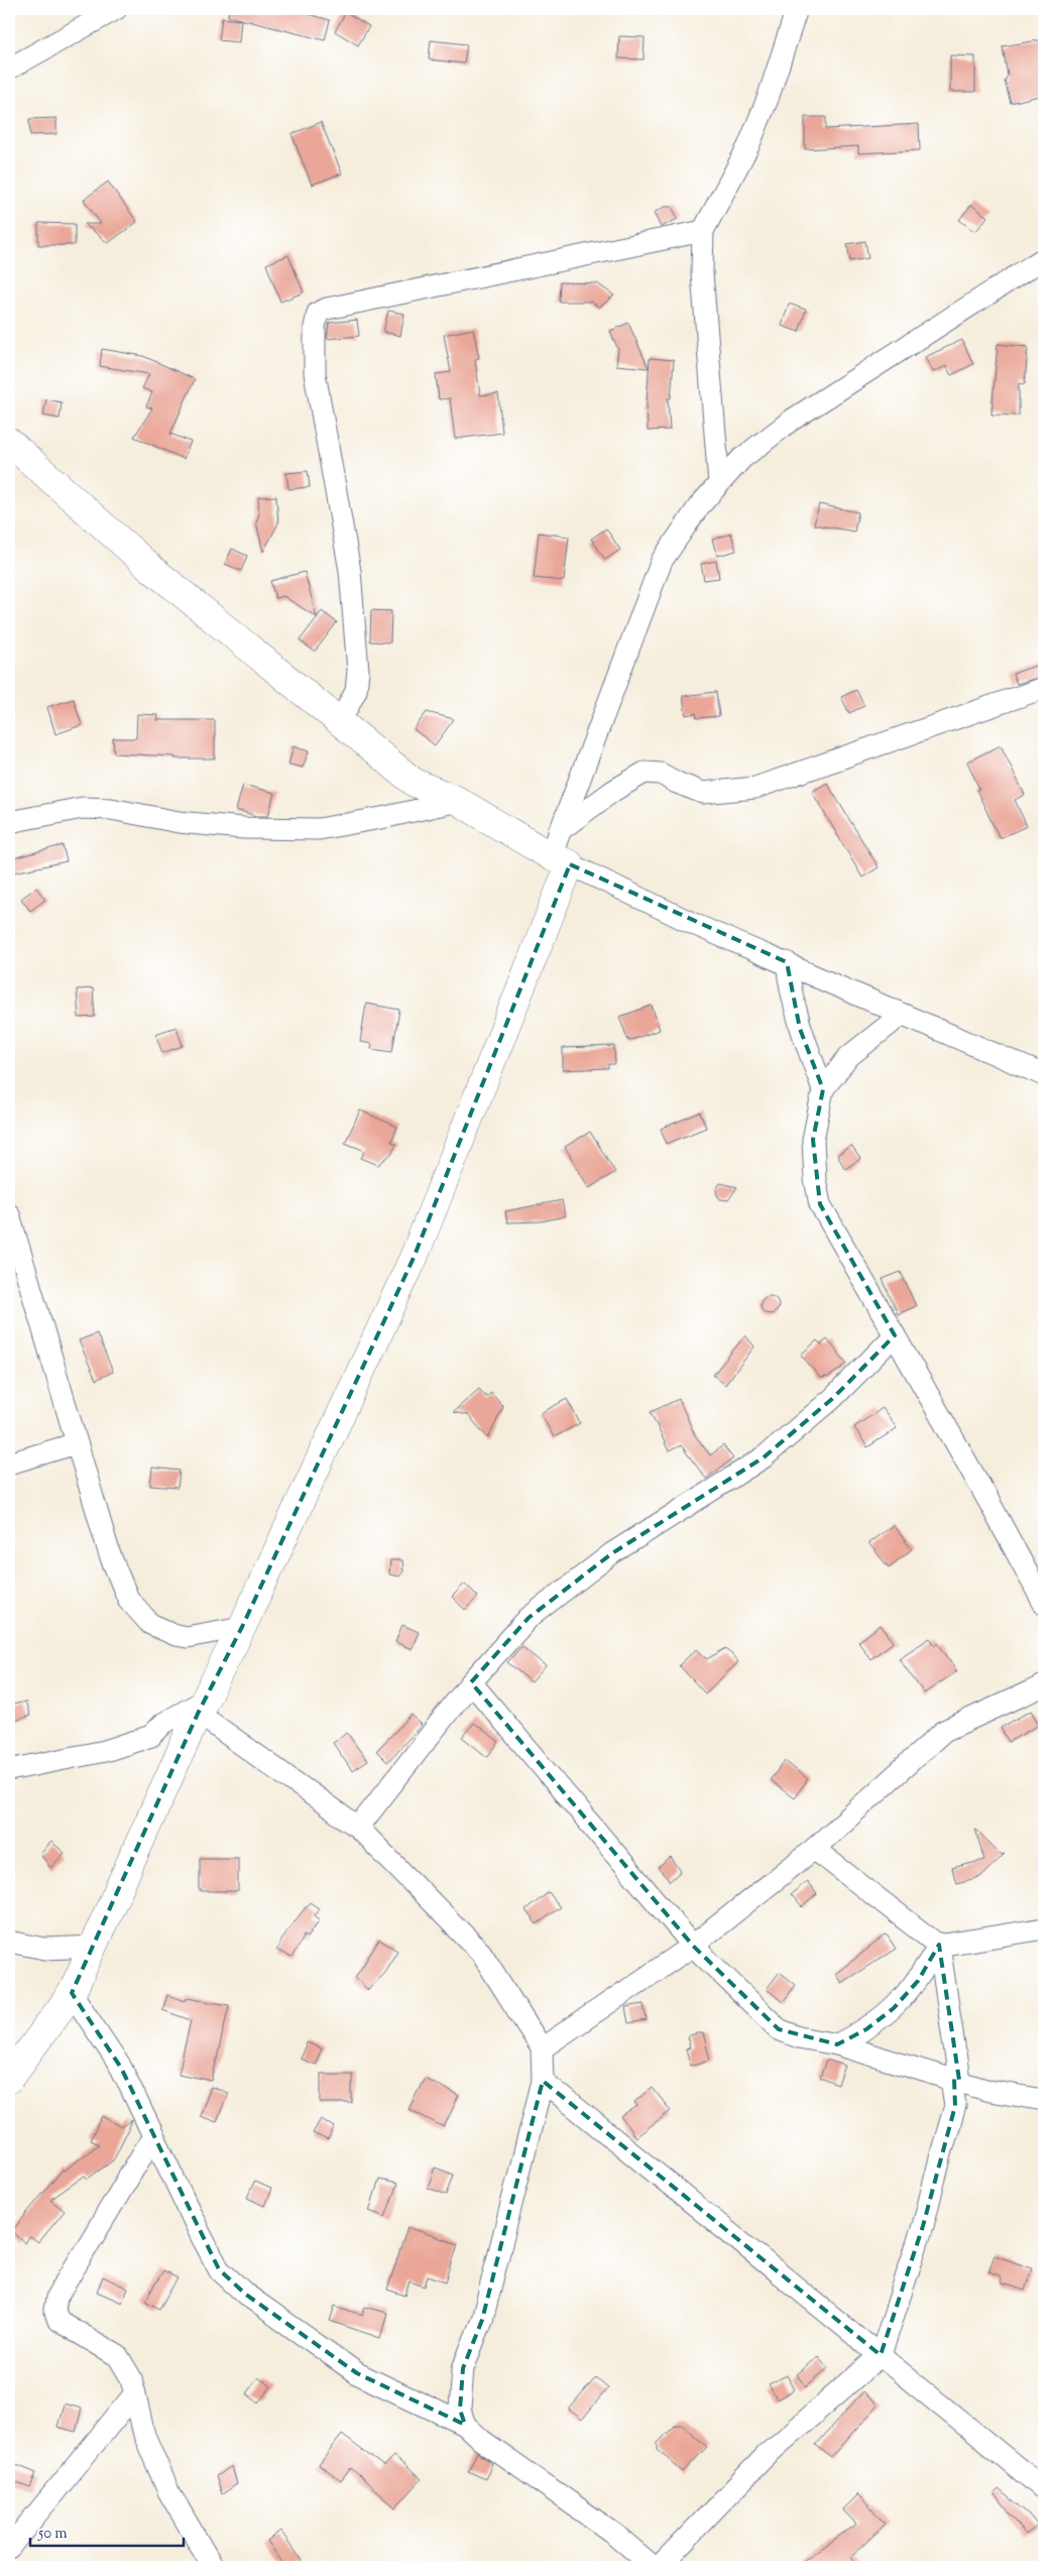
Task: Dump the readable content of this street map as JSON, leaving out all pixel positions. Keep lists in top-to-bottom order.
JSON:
{
  "scale_bar": "50 m"
}
